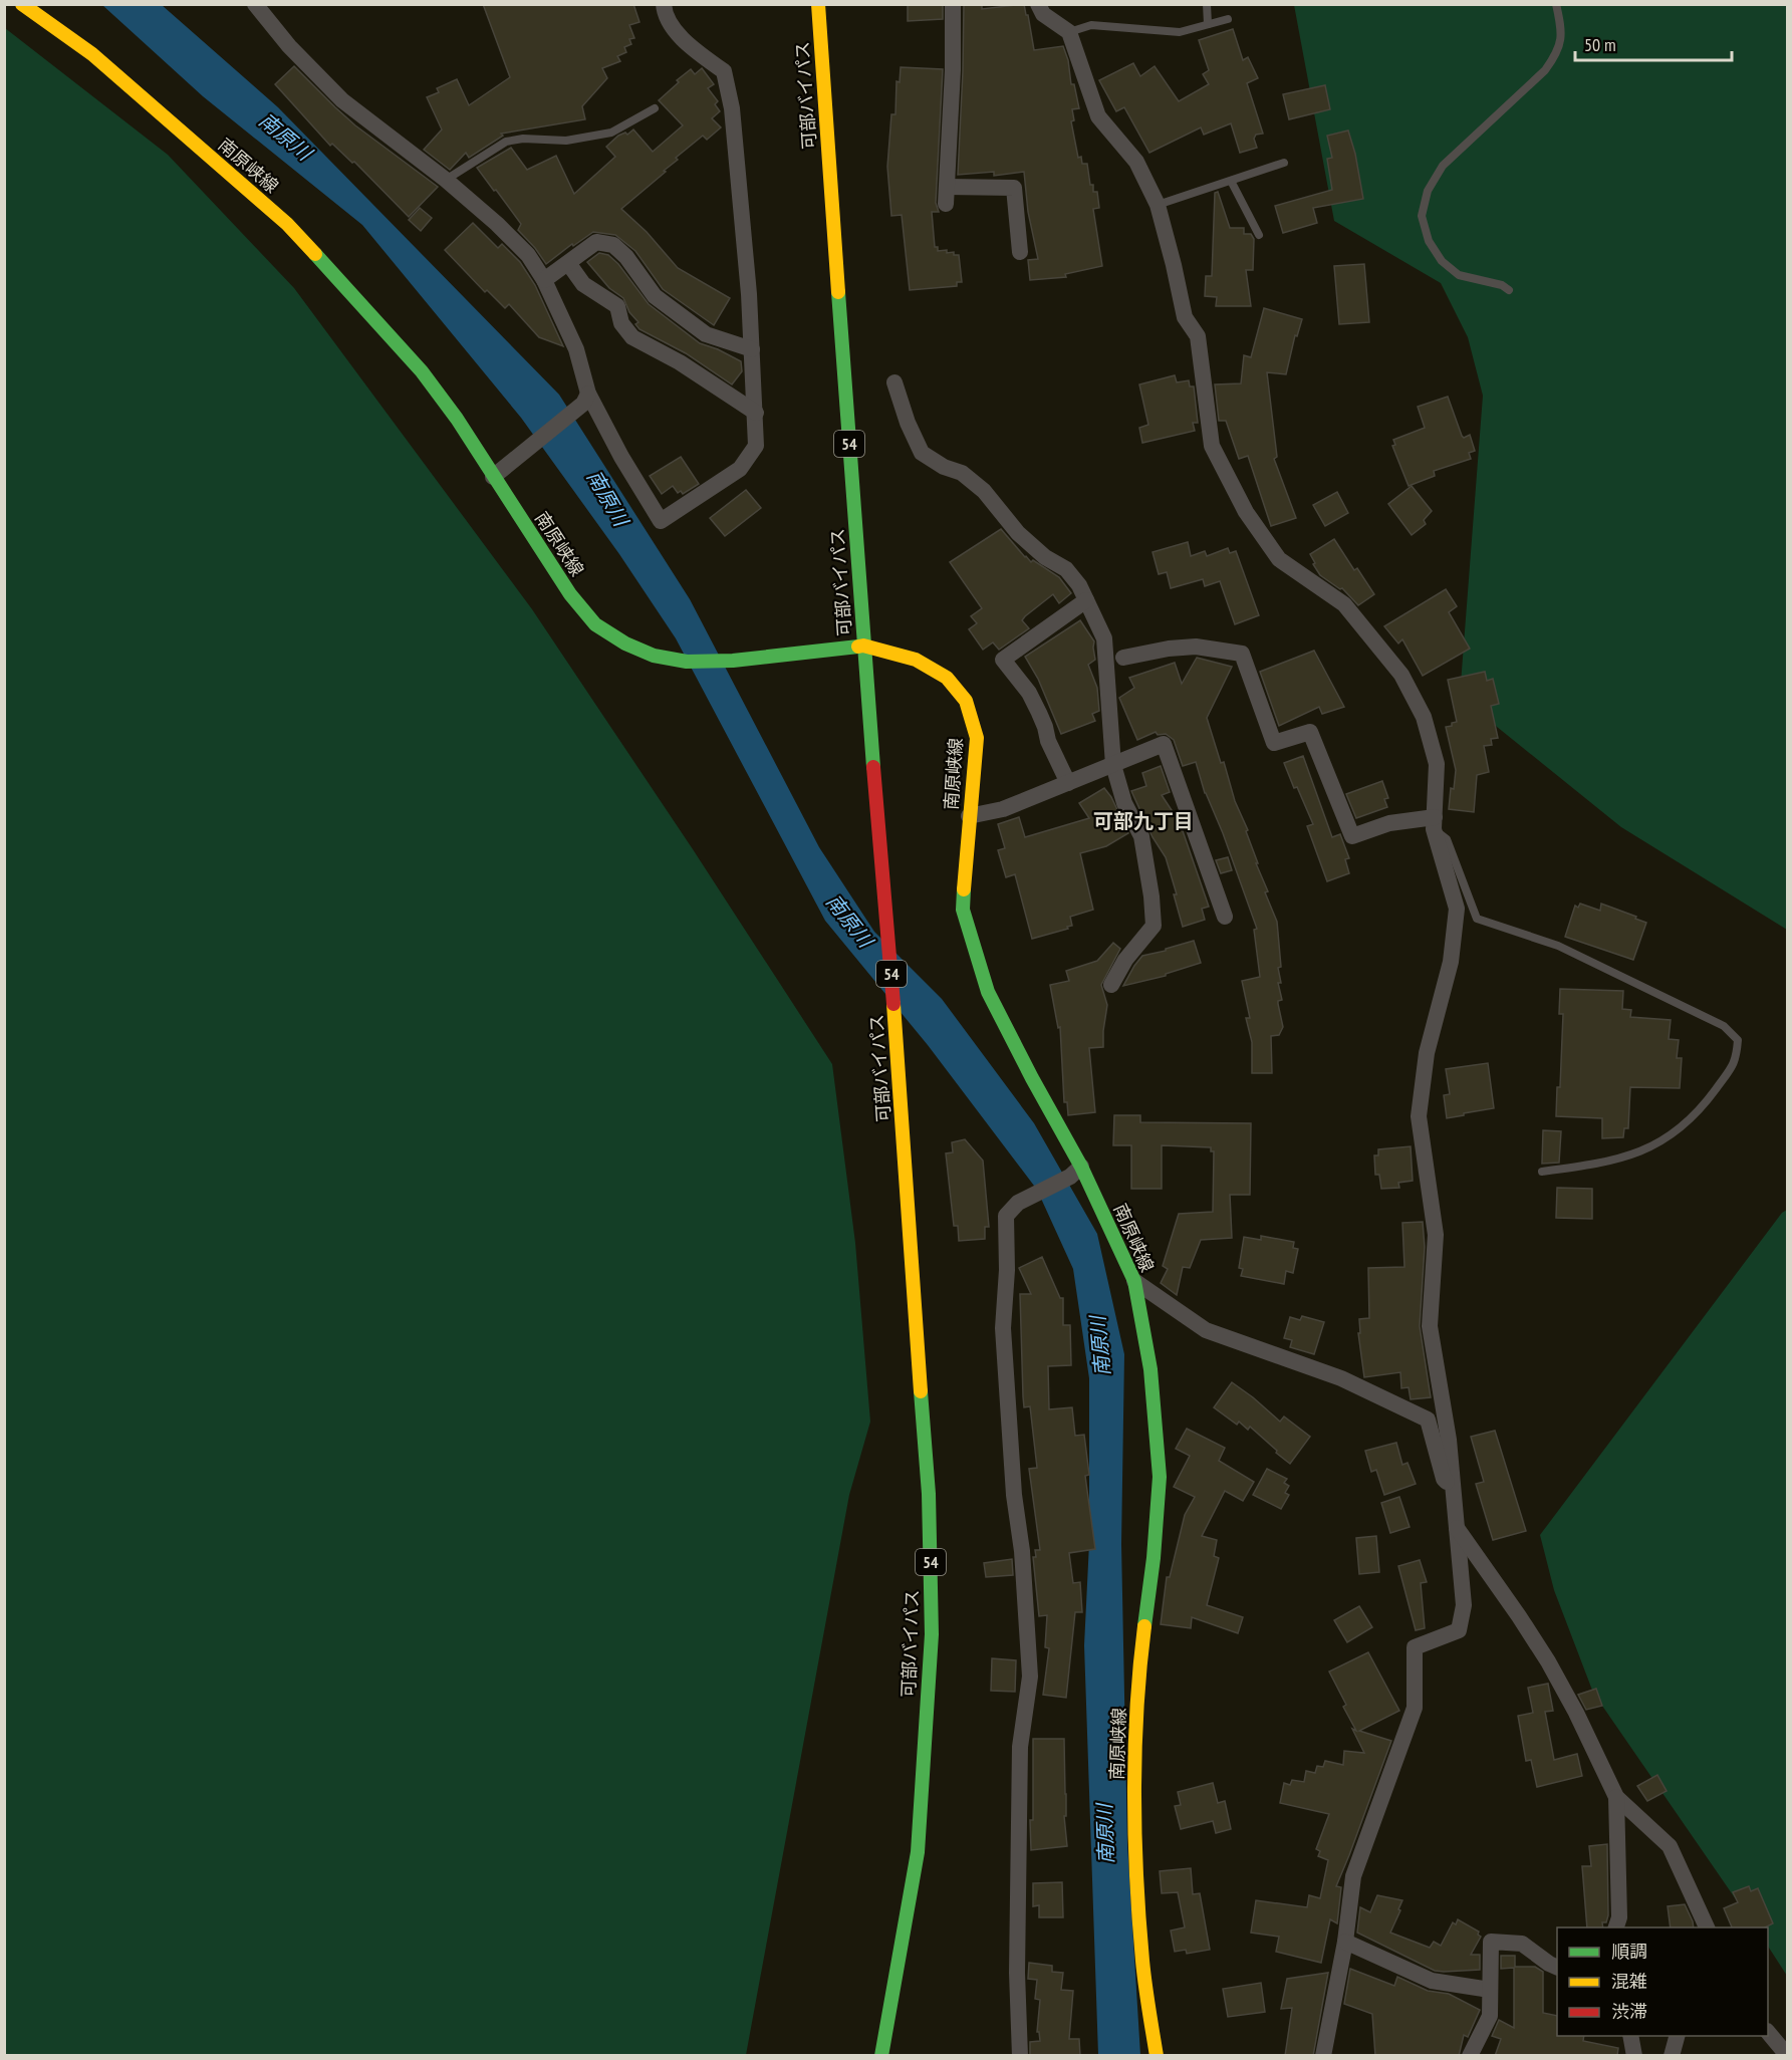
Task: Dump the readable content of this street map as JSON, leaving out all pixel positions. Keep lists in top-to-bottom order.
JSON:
{
  "streets": {
    "main road": ["可部バイパス", "南原峡線", "54"]
  },
  "crossings": [
    ["可部バイパス", "南原峡線"]
  ],
  "districts": ["可部九丁目"],
  "water": ["南原川"],
  "legend": ["順調", "混雑", "渋滞"],
  "scale_bar": "50 m"
}
